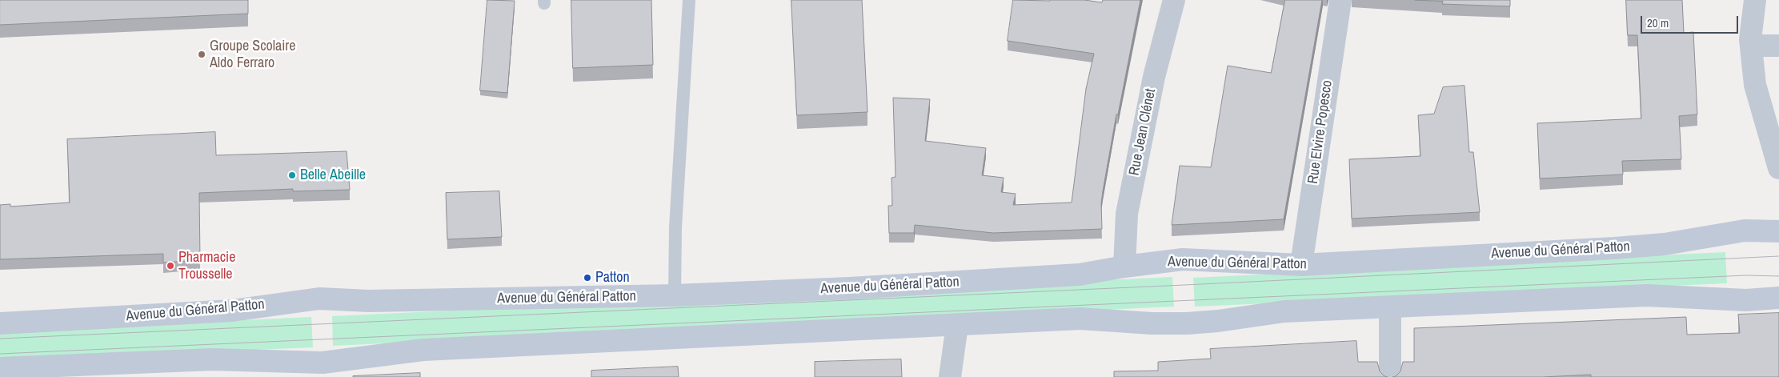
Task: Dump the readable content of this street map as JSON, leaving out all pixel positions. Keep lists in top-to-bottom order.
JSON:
{
  "streets": {
    "street": ["Rue Jean Clénet", "Rue Elvire Popesco", "Avenue du Général Patton"]
  },
  "crossings": [
    ["Rue Jean Clénet", "Avenue du Général Patton"],
    ["Rue Elvire Popesco", "Avenue du Général Patton"]
  ],
  "places": [
    "Groupe Scolaire Aldo Ferraro",
    "Belle Abeille",
    "Pharmacie Trousselle",
    "Patton"
  ],
  "scale_bar": "20 m"
}
